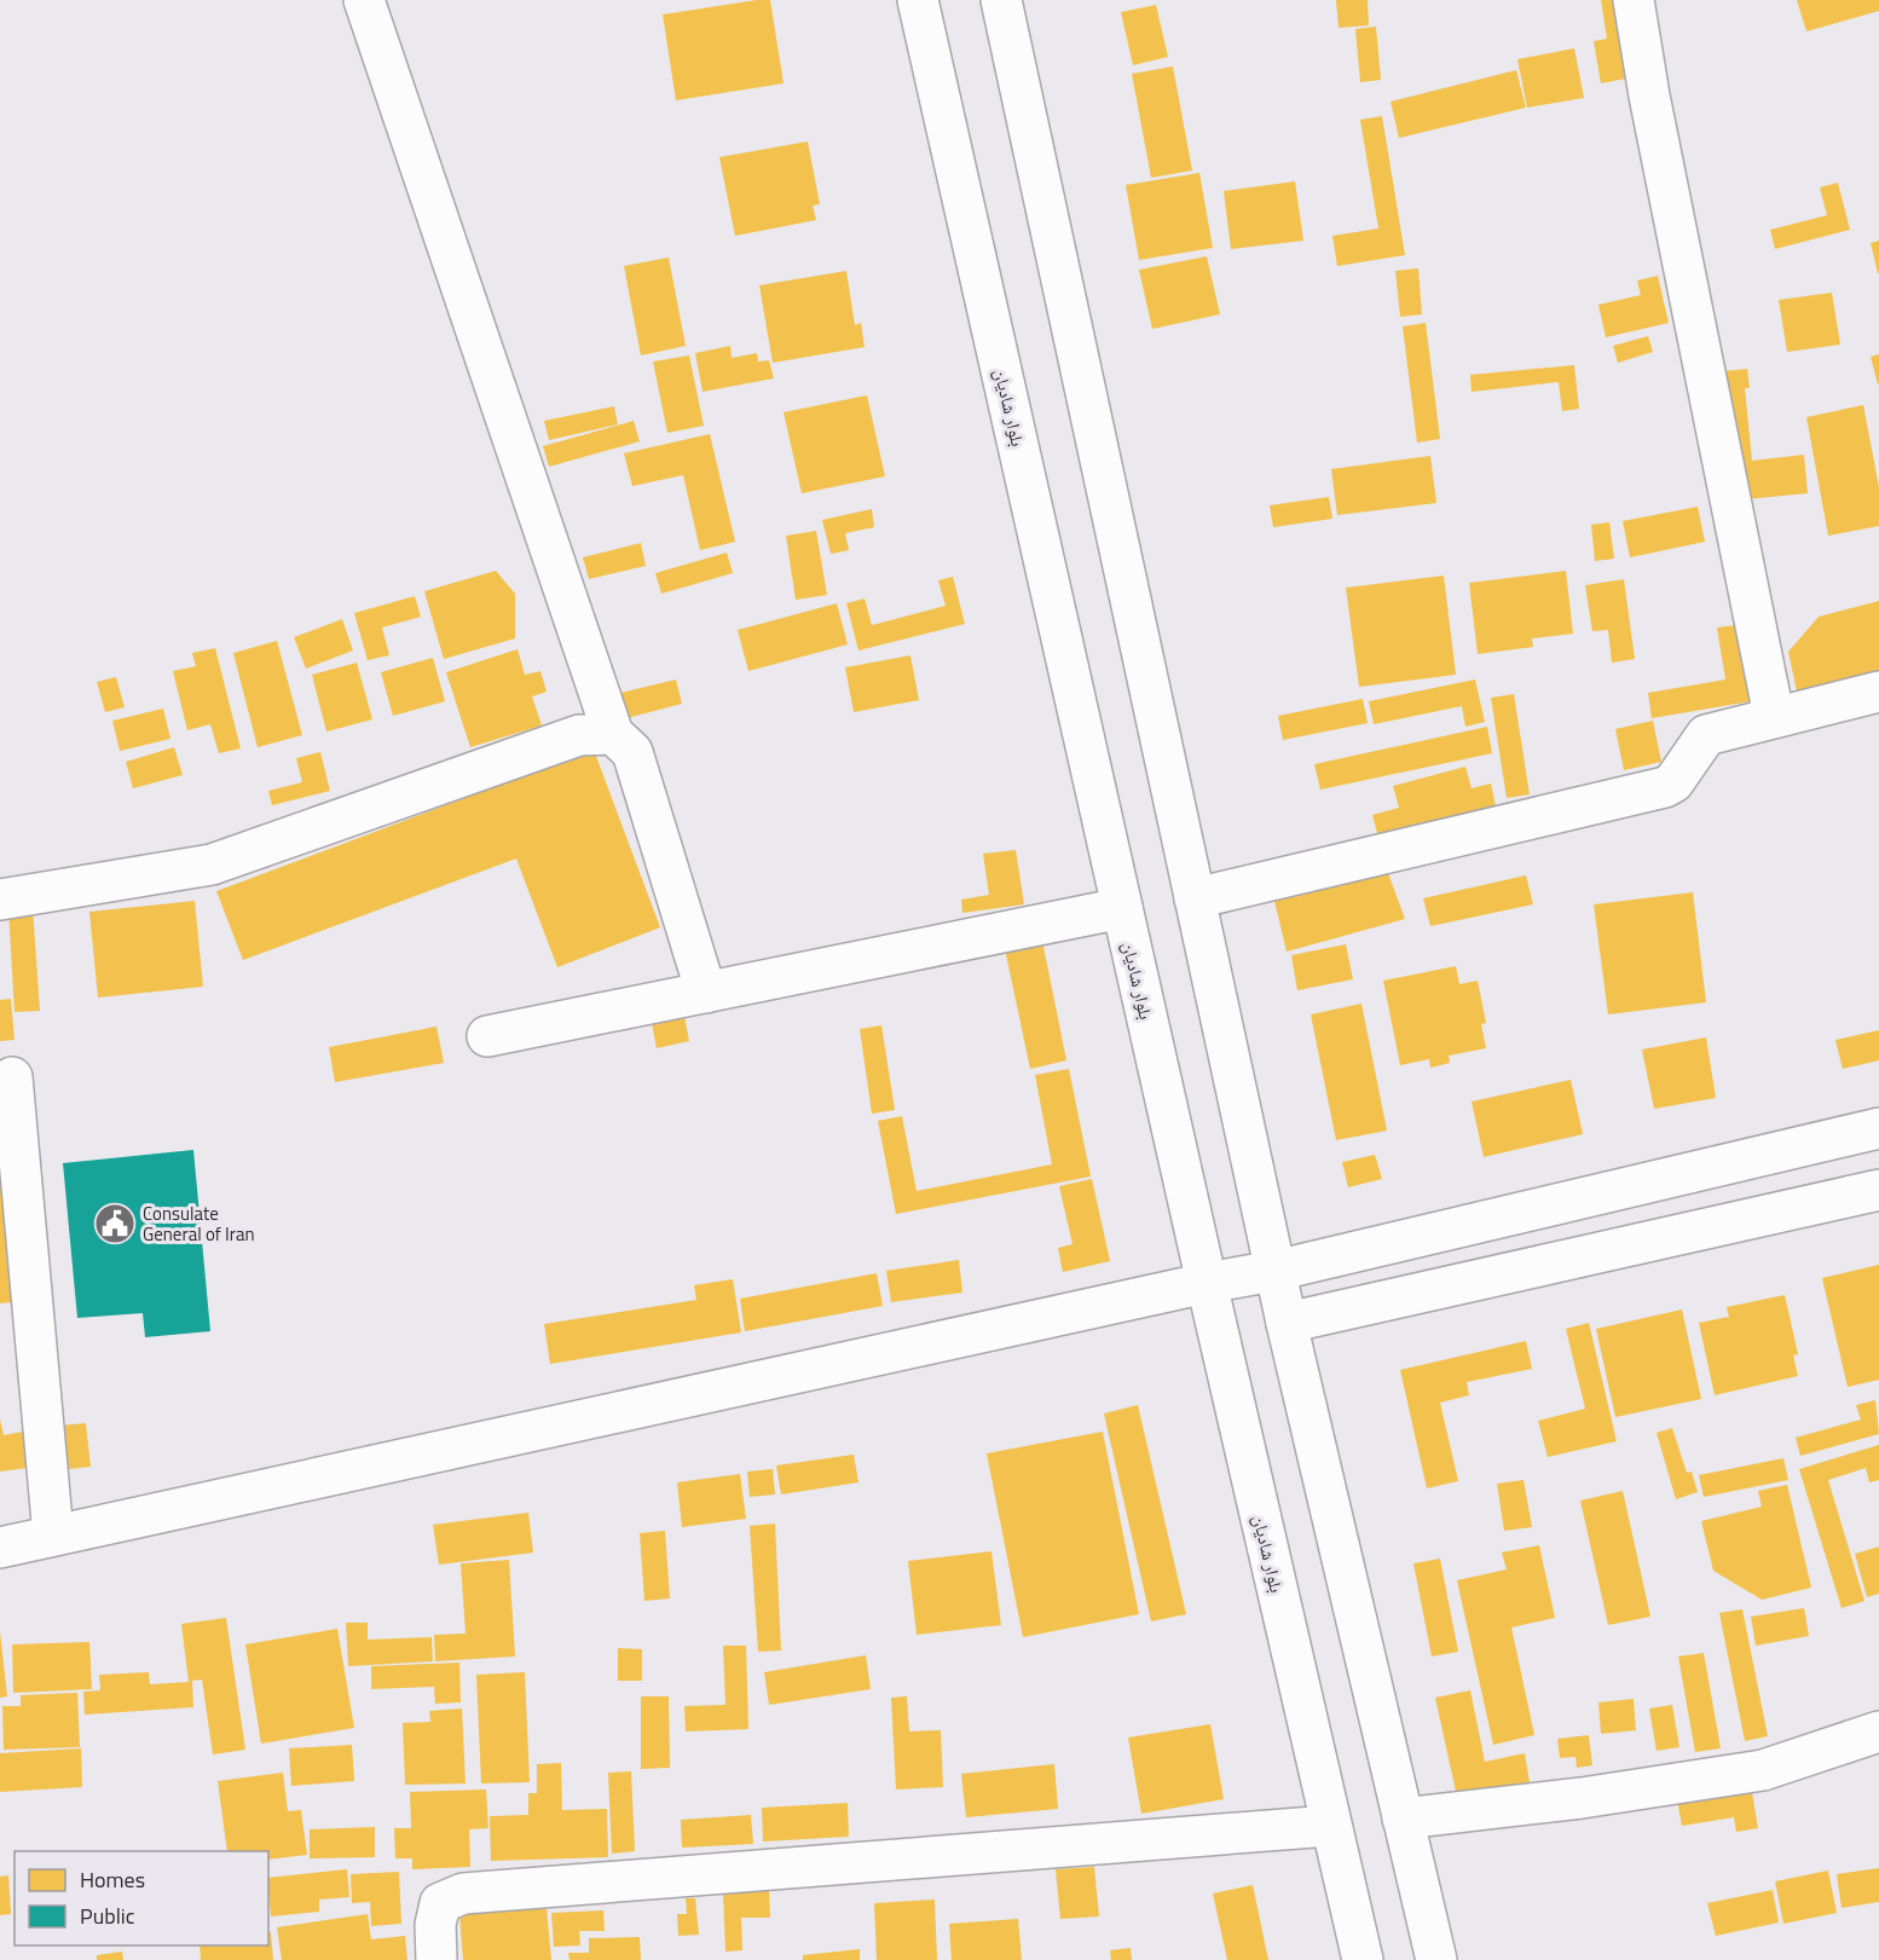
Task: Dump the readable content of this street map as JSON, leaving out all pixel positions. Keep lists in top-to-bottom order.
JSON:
{
  "streets": {
    "street": ["بلوار شادیان"]
  },
  "places": {
    "public building": ["Consulate General of Iran"]
  },
  "legend": ["Homes", "Public"]
}
